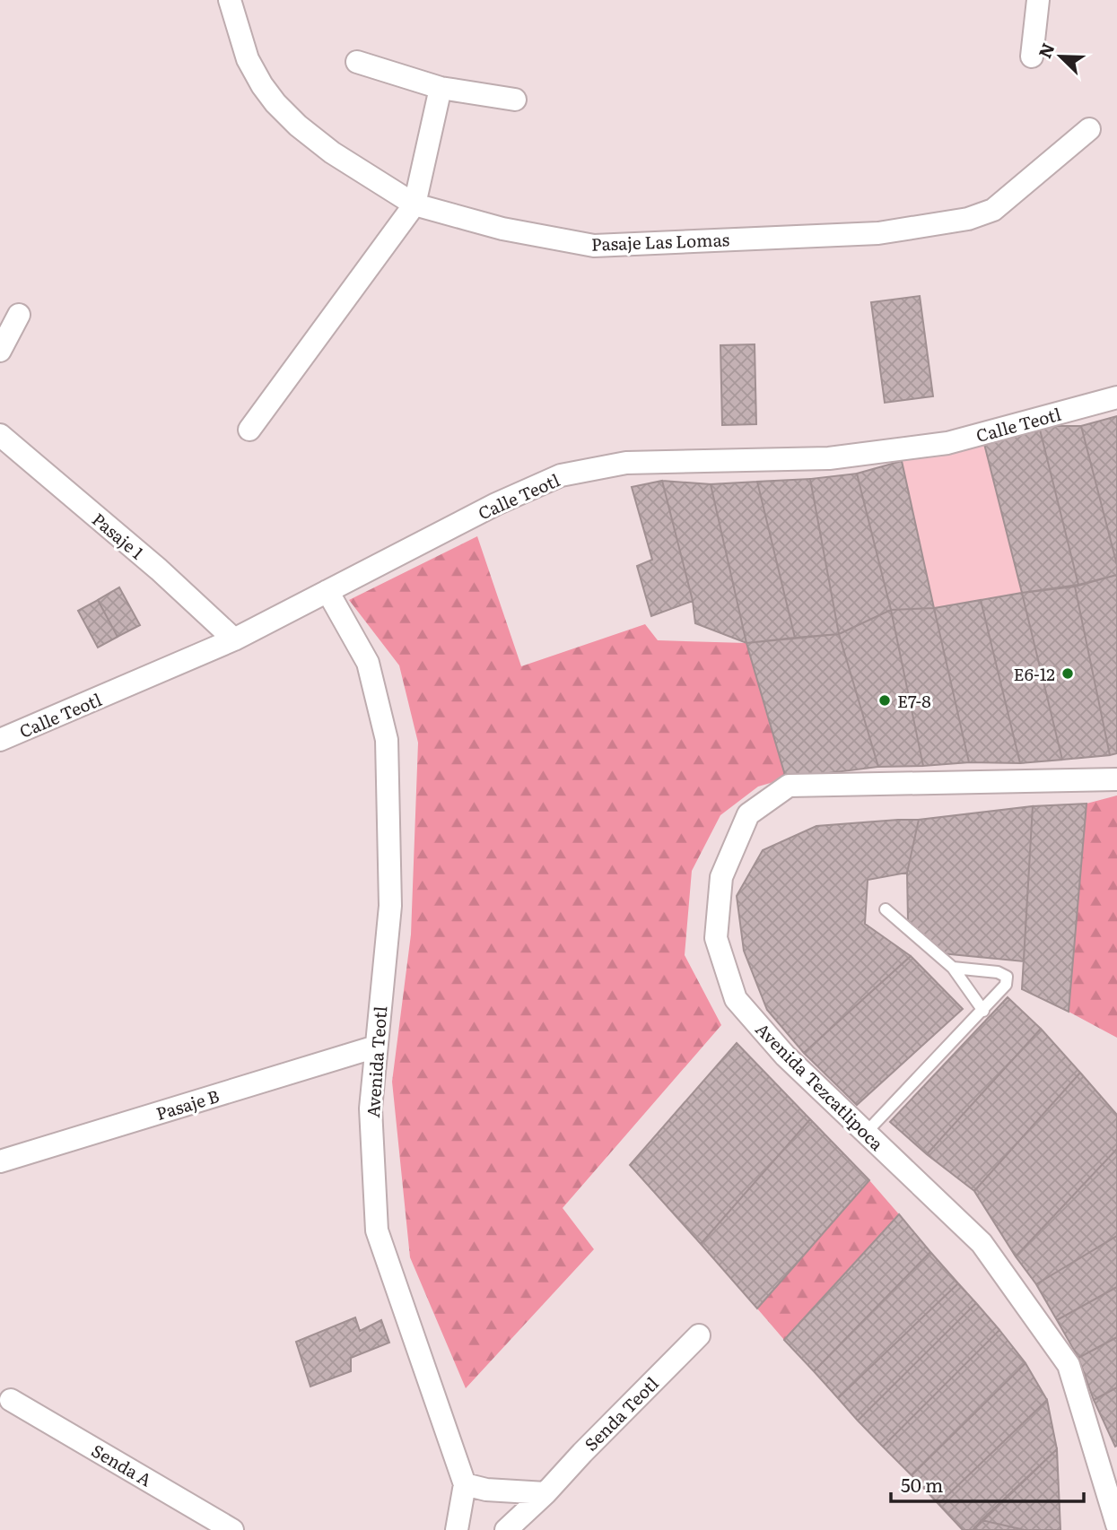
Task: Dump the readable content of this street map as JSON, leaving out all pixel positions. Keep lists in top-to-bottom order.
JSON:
{
  "streets": {
    "street": [
      "Pasaje Las Lomas",
      "Calle Teotl",
      "Pasaje 1",
      "Avenida Teotl",
      "Avenida Tezcatlipoca",
      "Pasaje B",
      "Senda Teotl",
      "Senda A"
    ]
  },
  "crossings": [
    ["Calle Teotl", "Pasaje 1"],
    ["Calle Teotl", "Avenida Teotl"],
    ["Avenida Teotl", "Pasaje B"]
  ],
  "places": ["E6-12", "E7-8"],
  "scale_bar": "50 m",
  "north": "top left"
}
